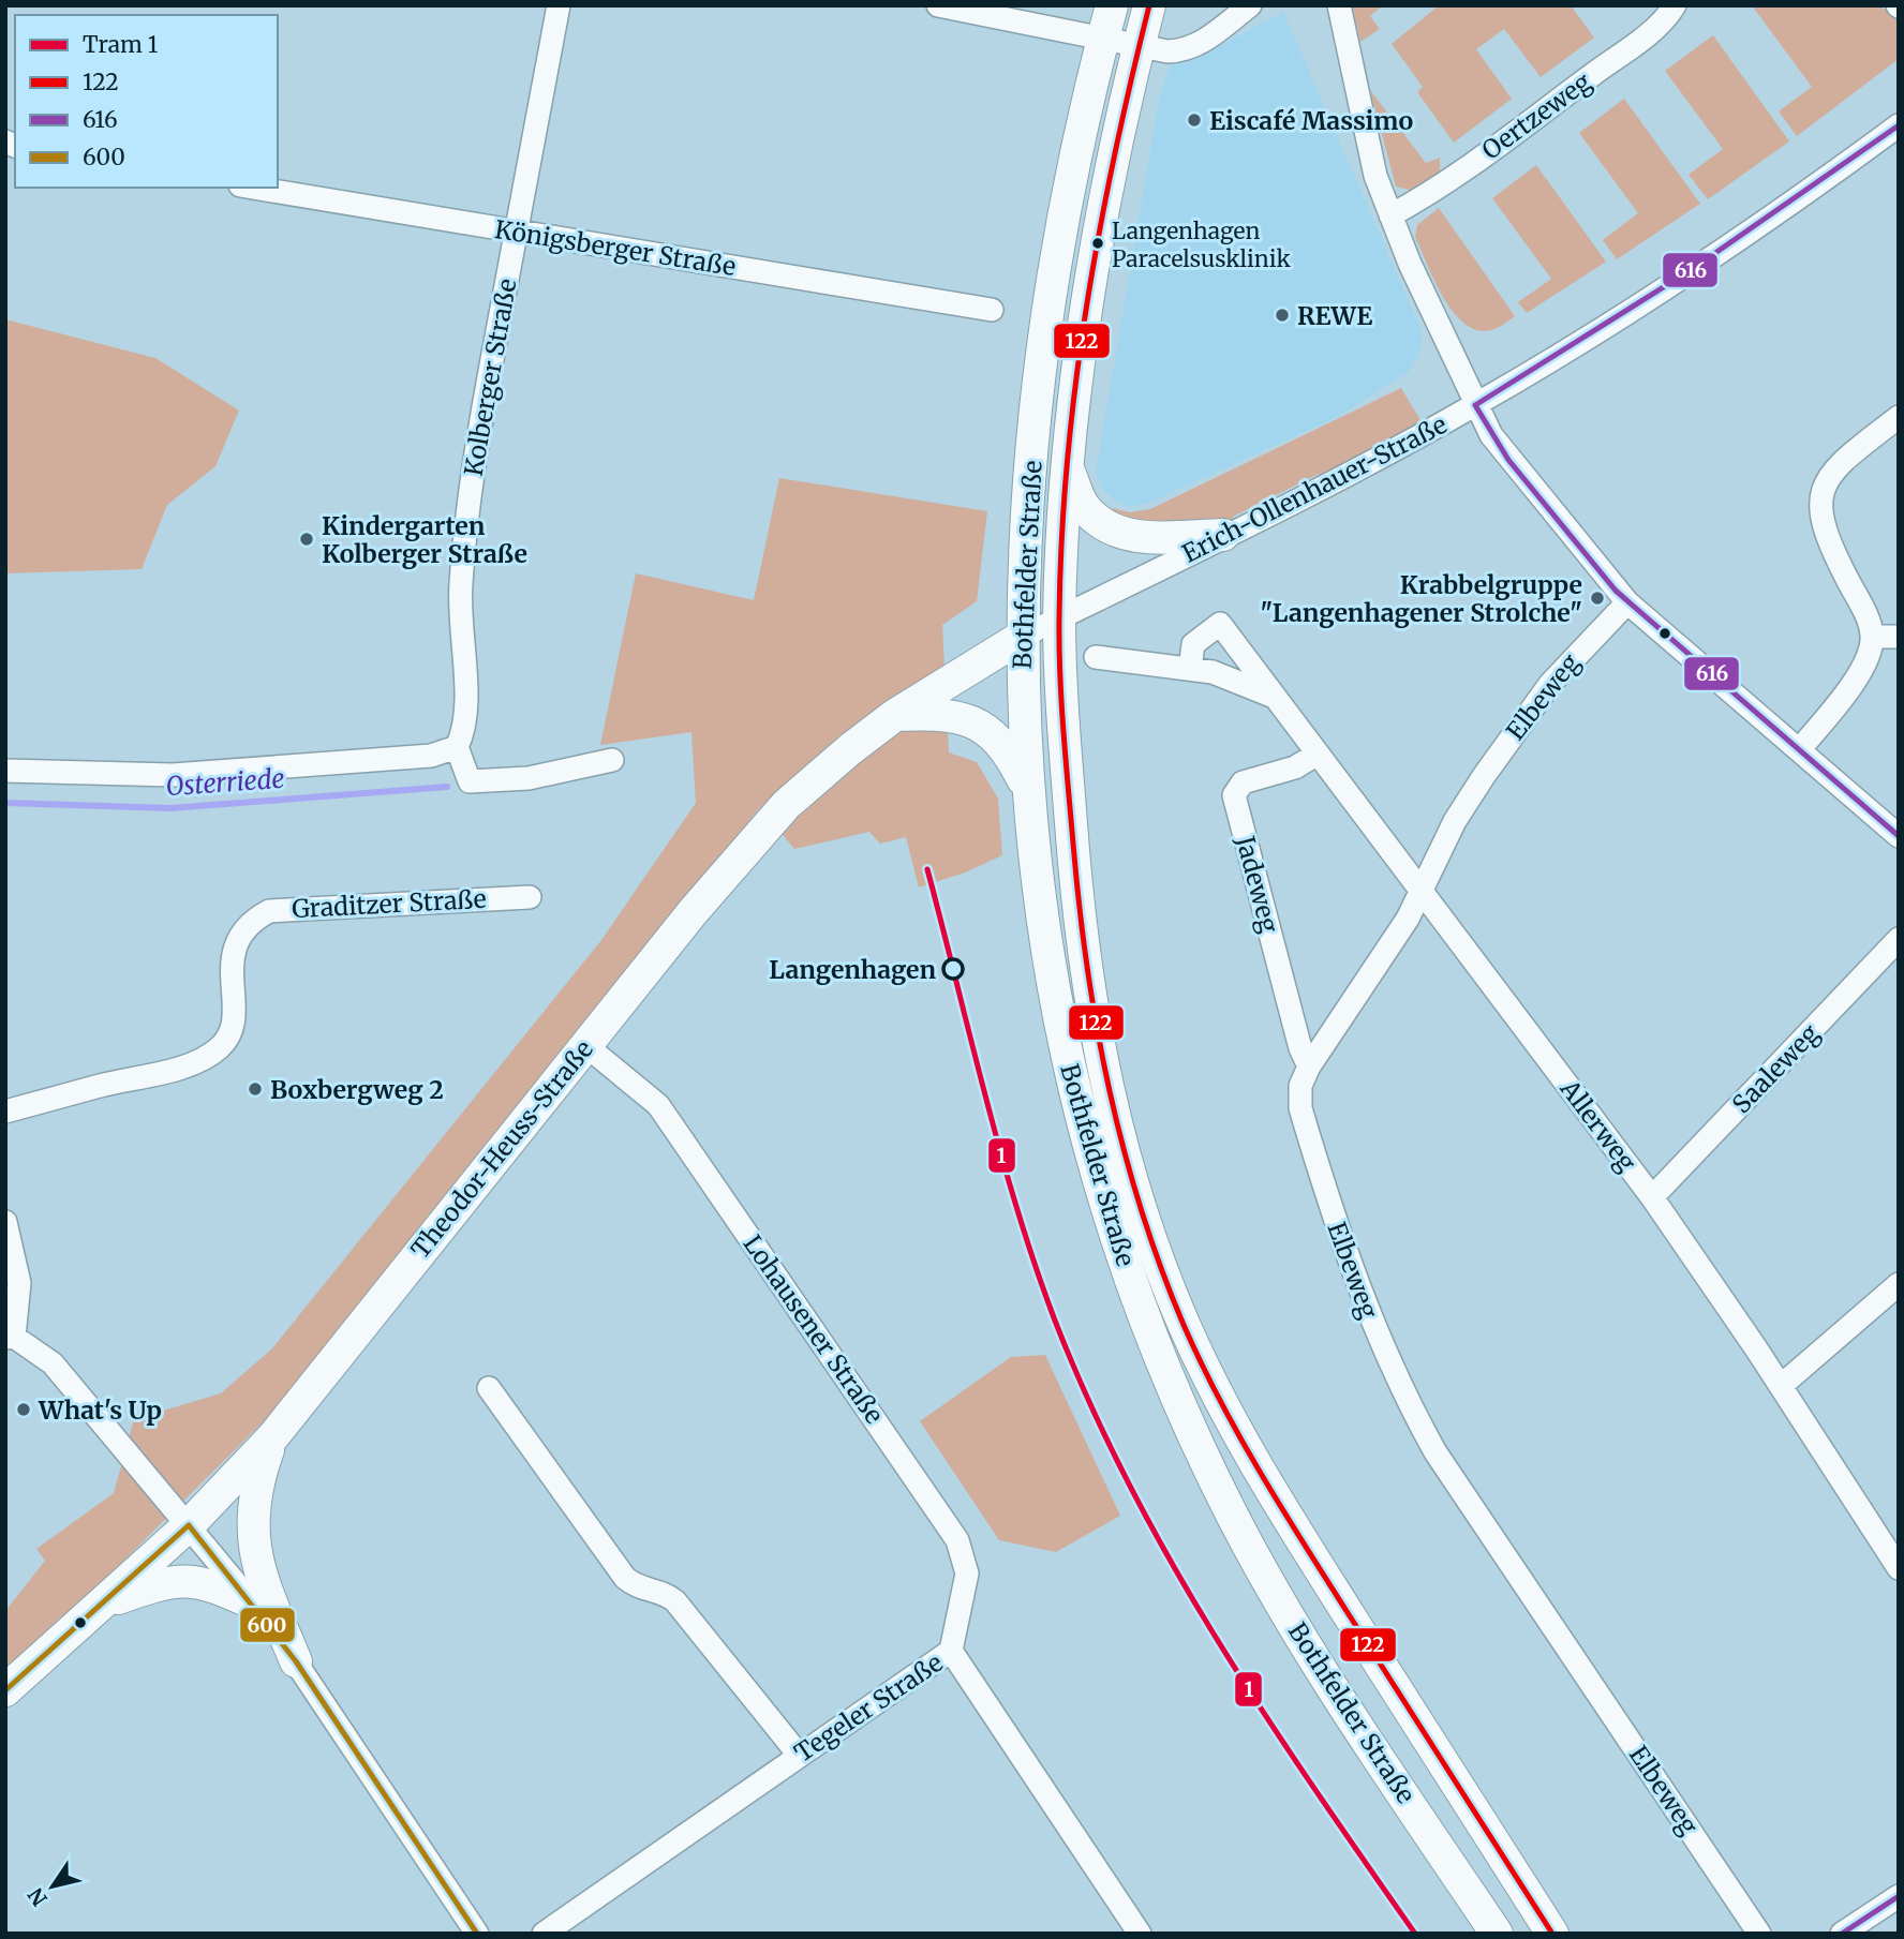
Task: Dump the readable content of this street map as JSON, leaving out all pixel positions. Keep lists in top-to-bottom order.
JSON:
{
  "streets": {
    "main road": ["Bothfelder Straße", "Theodor-Heuss-Straße"],
    "street": [
      "Oertzeweg",
      "Königsberger Straße",
      "Kolberger Straße",
      "Erich-Ollenhauer-Straße",
      "Elbeweg",
      "Jadeweg",
      "Graditzer Straße",
      "Saaleweg",
      "Allerweg",
      "Lohausener Straße",
      "Tegeler Straße"
    ]
  },
  "crossings": [
    ["Königsberger Straße", "Kolberger Straße"],
    ["Erich-Ollenhauer-Straße", "Bothfelder Straße"],
    ["Erich-Ollenhauer-Straße", "Theodor-Heuss-Straße"],
    ["Bothfelder Straße", "Theodor-Heuss-Straße"],
    ["Elbeweg", "Jadeweg"],
    ["Elbeweg", "Allerweg"],
    ["Jadeweg", "Allerweg"],
    ["Saaleweg", "Allerweg"],
    ["Theodor-Heuss-Straße", "Lohausener Straße"],
    ["Lohausener Straße", "Tegeler Straße"]
  ],
  "water": ["Osterriede"],
  "places": [
    "Eiscafé Massimo",
    "Langenhagen Paracelsusklinik",
    "REWE",
    "Kindergarten Kolberger Straße",
    "Krabbelgruppe \"Langenhagener Strolche\"",
    "Langenhagen",
    "Boxbergweg 2",
    "What's Up"
  ],
  "lines": [
    "transit line 122",
    "transit line 616",
    "tram line 1",
    "transit line 600"
  ],
  "legend": [
    "Tram 1",
    "122",
    "616",
    "600"
  ],
  "north": "bottom left"
}
